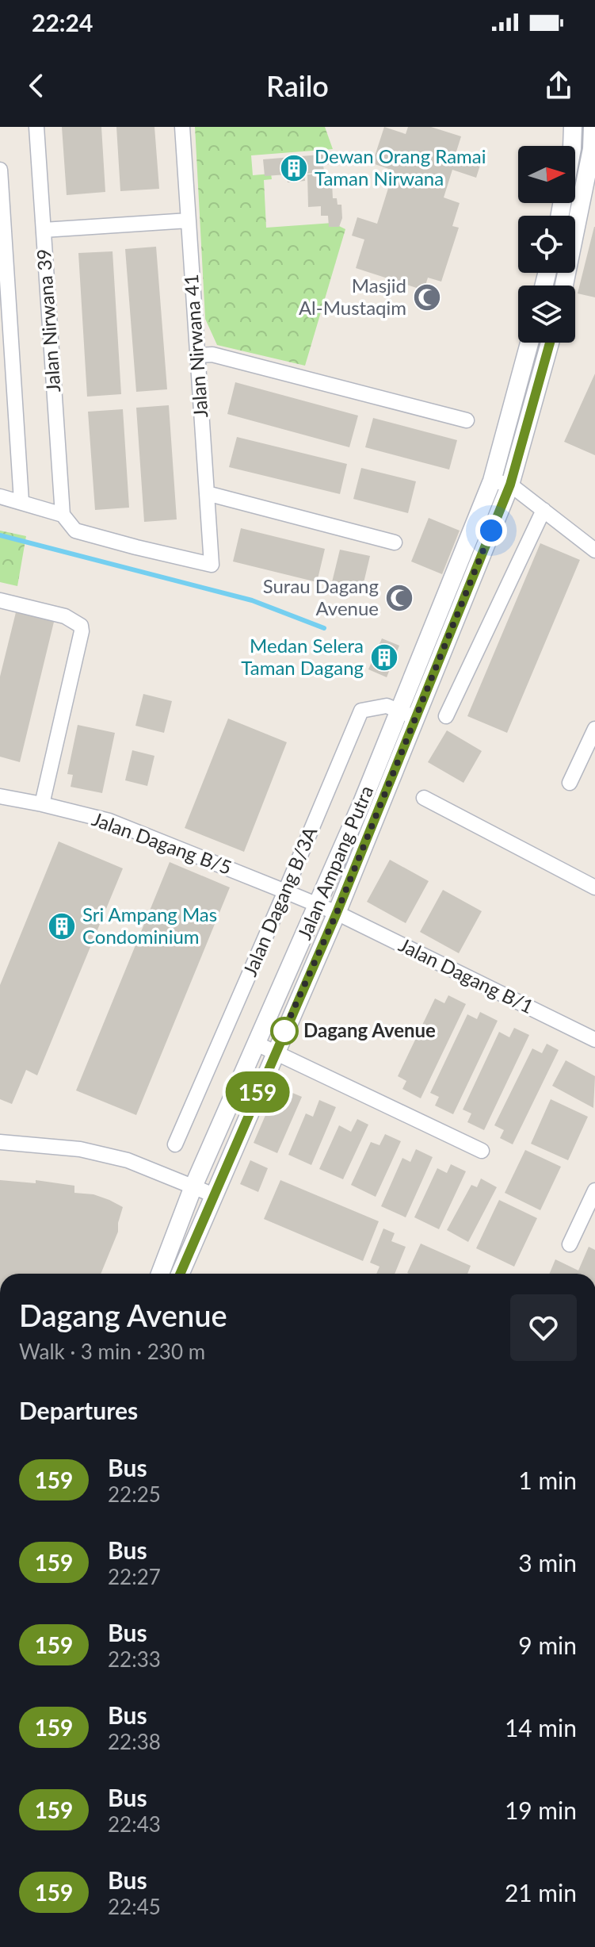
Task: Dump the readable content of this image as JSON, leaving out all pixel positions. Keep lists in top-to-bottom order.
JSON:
{
  "streets": {
    "street": [
      "Jalan Nirwana 39",
      "Jalan Nirwana 41",
      "Jalan Dagang B/5",
      "Jalan Ampang Putra",
      "Jalan Dagang B/3A",
      "Jalan Dagang B/1"
    ]
  },
  "crossings": [
    ["Jalan Nirwana 39", "Jalan Nirwana 41"],
    ["Jalan Dagang B/5", "Jalan Ampang Putra"],
    ["Jalan Dagang B/5", "Jalan Dagang B/3A"],
    ["Jalan Dagang B/5", "Jalan Dagang B/1"],
    ["Jalan Ampang Putra", "Jalan Dagang B/3A"],
    ["Jalan Ampang Putra", "Jalan Dagang B/1"]
  ],
  "places": {
    "building": ["Dewan Orang Ramai Taman Nirwana", "Medan Selera Taman Dagang", "Sri Ampang Mas Condominium"],
    "mosque": ["Masjid Al-Mustaqim", "Surau Dagang Avenue"],
    "other": ["Dagang Avenue"]
  },
  "lines": ["bus line 159"],
  "north": "right",
  "page": {
    "status": "22:24",
    "header": "Railo",
    "on_map": "159",
    "heading": [
      ["Dagang Avenue", "Walk · 3 min · 230 m"],
      "Departures"
    ],
    "list": [
      {
        "mark": "159",
        "name": "Bus",
        "note": "22:25",
        "value": "1 min"
      },
      {
        "mark": "159",
        "name": "Bus",
        "note": "22:27",
        "value": "3 min"
      },
      {
        "mark": "159",
        "name": "Bus",
        "note": "22:33",
        "value": "9 min"
      },
      {
        "mark": "159",
        "name": "Bus",
        "note": "22:38",
        "value": "14 min"
      },
      {
        "mark": "159",
        "name": "Bus",
        "note": "22:43",
        "value": "19 min"
      },
      {
        "mark": "159",
        "name": "Bus",
        "note": "22:45",
        "value": "21 min"
      }
    ]
  }
}
